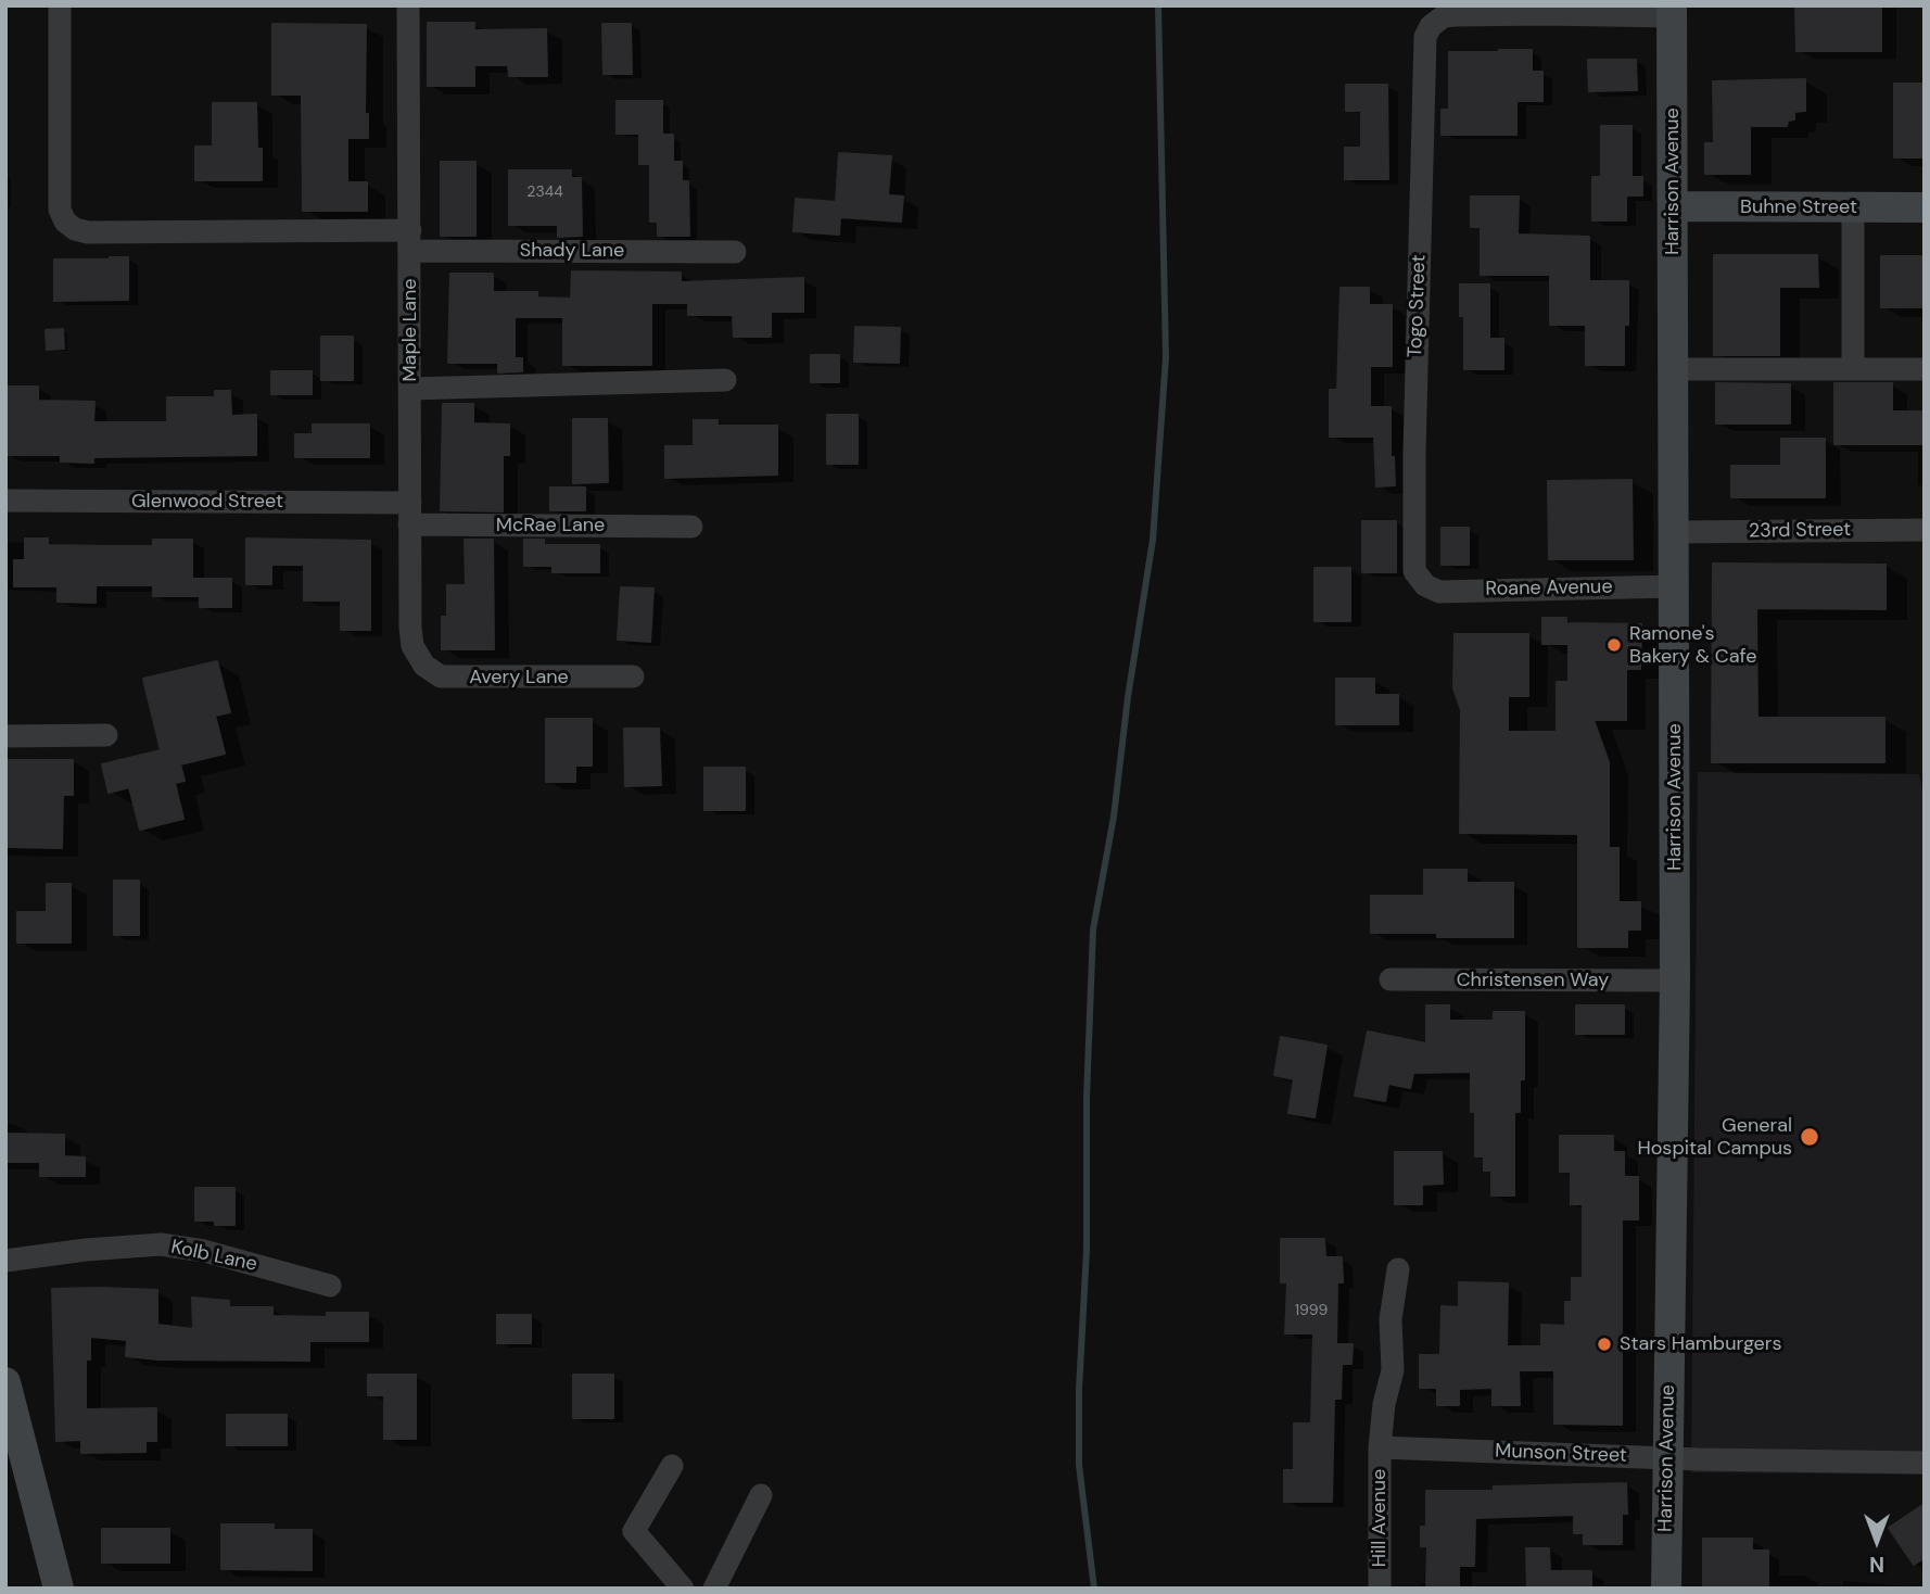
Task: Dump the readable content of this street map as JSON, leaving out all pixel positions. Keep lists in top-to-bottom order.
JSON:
{
  "streets": {
    "main road": ["Harrison Avenue", "Buhne Street"],
    "street": [
      "Shady Lane",
      "Togo Street",
      "Maple Lane",
      "Glenwood Street",
      "McRae Lane",
      "23rd Street",
      "Roane Avenue",
      "Avery Lane",
      "Christensen Way",
      "Kolb Lane",
      "Munson Street",
      "Hill Avenue"
    ]
  },
  "crossings": [
    ["Harrison Avenue", "Buhne Street"],
    ["Harrison Avenue", "Togo Street"],
    ["Harrison Avenue", "23rd Street"],
    ["Harrison Avenue", "Roane Avenue"],
    ["Harrison Avenue", "Christensen Way"],
    ["Harrison Avenue", "Munson Street"],
    ["Shady Lane", "Maple Lane"],
    ["Togo Street", "Roane Avenue"],
    ["Maple Lane", "Glenwood Street"],
    ["Maple Lane", "McRae Lane"],
    ["Maple Lane", "Avery Lane"],
    ["Glenwood Street", "McRae Lane"],
    ["Munson Street", "Hill Avenue"]
  ],
  "places": ["Ramone's Bakery & Cafe", "General Hospital Campus", "Stars Hamburgers"],
  "house_numbers": ["2344", "1999"],
  "north": "bottom"
}
